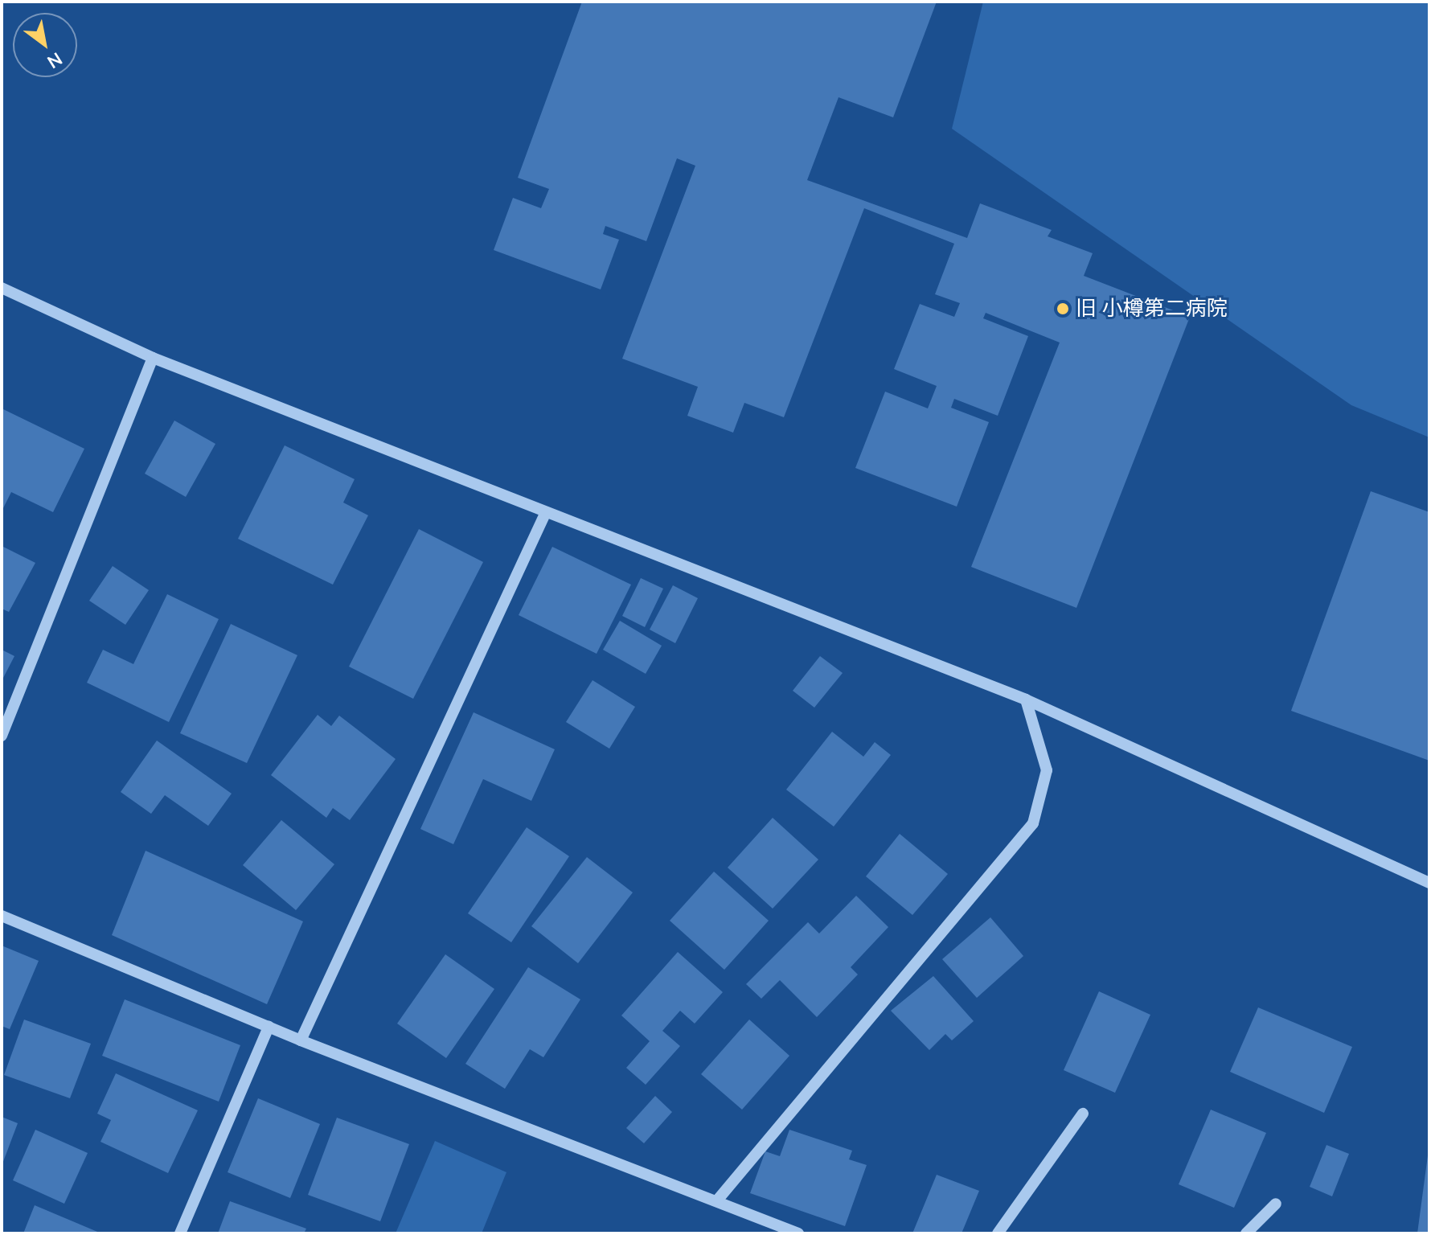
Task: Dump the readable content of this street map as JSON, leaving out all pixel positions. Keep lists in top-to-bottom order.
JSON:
{
  "places": ["旧 小樽第二病院"],
  "north": "bottom right"
}
